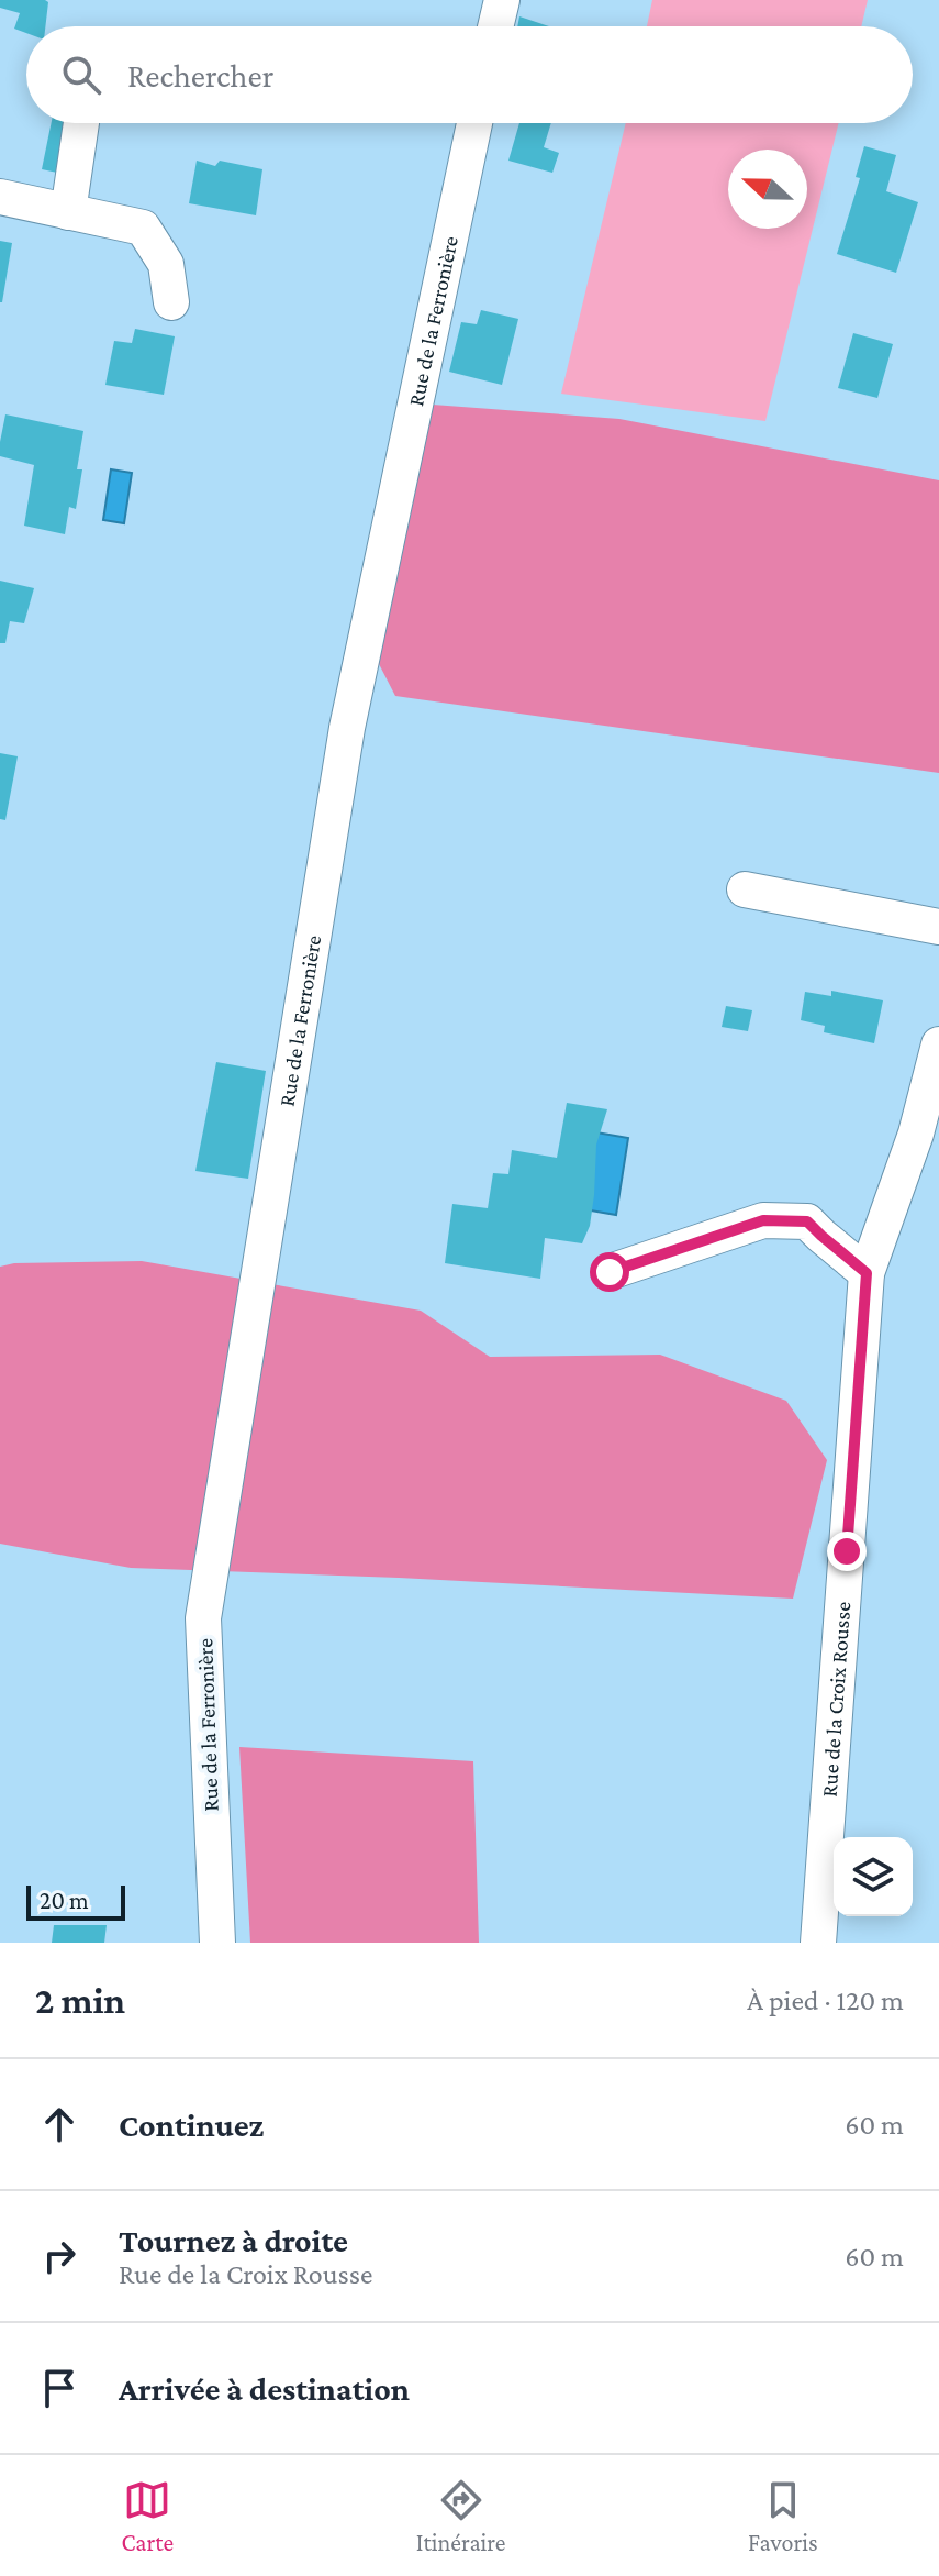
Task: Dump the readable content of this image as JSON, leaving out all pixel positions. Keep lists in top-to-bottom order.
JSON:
{
  "streets": {
    "street": ["Rue de la Ferronière", "Rue de la Croix Rousse"]
  },
  "scale_bar": "20 m",
  "north": "left",
  "page": {
    "search": "Rechercher",
    "scale": "20 m",
    "heading": ["2 min", "À pied · 120 m"],
    "list": [
      ["Continuez", "60 m"],
      ["Tournez à droite", "Rue de la Croix Rousse", "60 m"],
      "Arrivée à destination"
    ],
    "nav": ["Carte", "Itinéraire", "Favoris"]
  }
}
